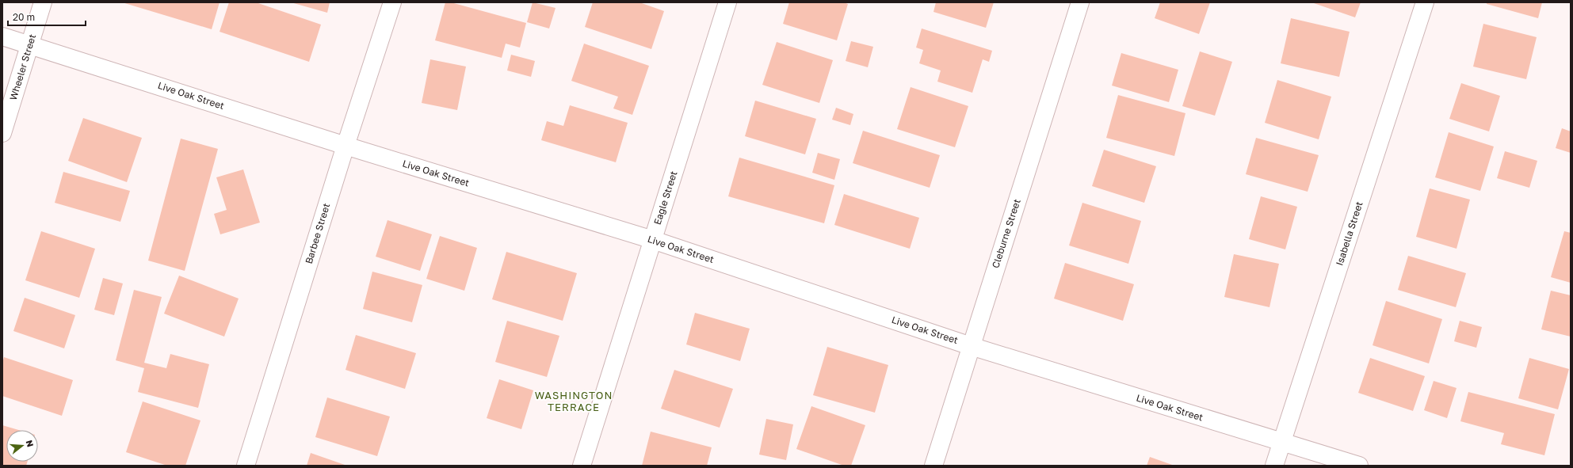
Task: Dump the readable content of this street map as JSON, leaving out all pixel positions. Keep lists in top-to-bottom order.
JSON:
{
  "streets": {
    "street": [
      "Wheeler Street",
      "Live Oak Street",
      "Eagle Street",
      "Barbee Street",
      "Cleburne Street",
      "Isabella Street"
    ]
  },
  "crossings": [
    ["Wheeler Street", "Live Oak Street"],
    ["Live Oak Street", "Eagle Street"],
    ["Live Oak Street", "Barbee Street"],
    ["Live Oak Street", "Cleburne Street"],
    ["Live Oak Street", "Isabella Street"]
  ],
  "districts": ["WASHINGTON TERRACE"],
  "scale_bar": "20 m",
  "north": "right"
}
